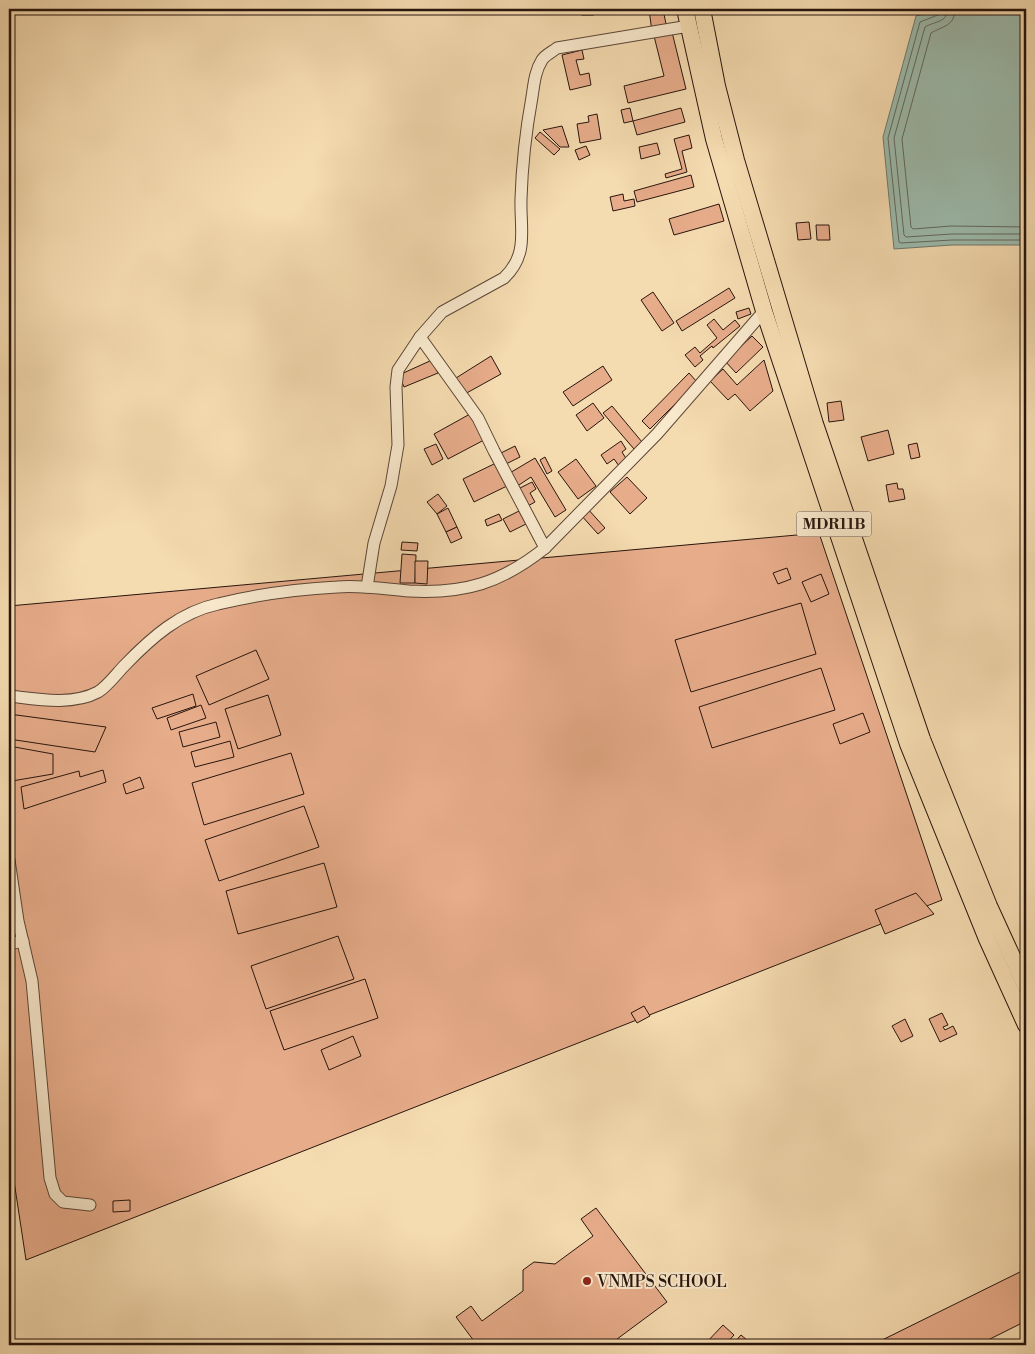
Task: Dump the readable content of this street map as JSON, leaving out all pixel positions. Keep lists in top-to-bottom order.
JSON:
{
  "streets": {
    "main road": ["MDR11B"]
  },
  "places": ["VNMPS SCHOOL"]
}
